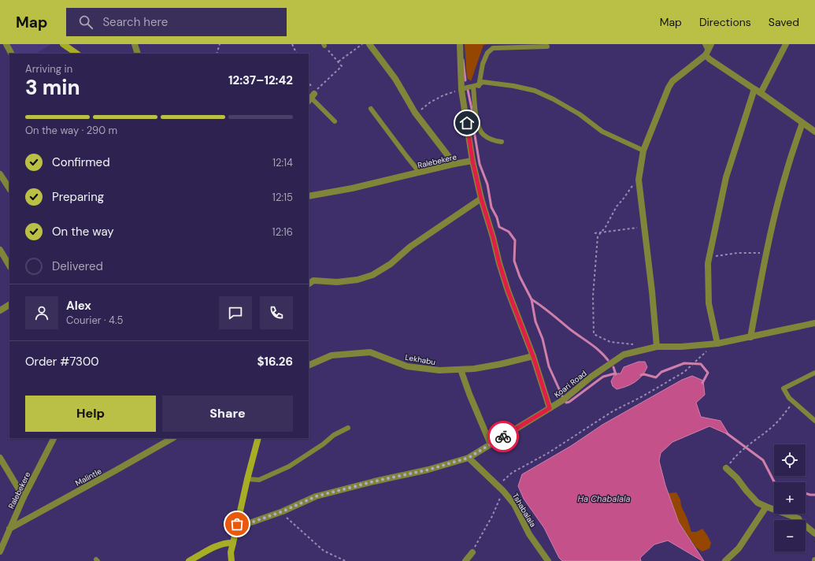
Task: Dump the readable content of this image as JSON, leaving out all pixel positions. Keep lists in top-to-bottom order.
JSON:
{
  "streets": {
    "street": [
      "Ralebekere",
      "Lekhabu",
      "Koari Road",
      "Malintle",
      "Tshabalala"
    ]
  },
  "crossings": [
    ["Ralebekere", "Malintle"],
    ["Koari Road", "Tshabalala"]
  ],
  "water": ["Ha Chabalala"],
  "page": {
    "header": "Map",
    "search": "Search here",
    "nav": ["Map", "Directions", "Saved"],
    "heading": ["3 min", "Arriving in", "12:37–12:42"],
    "panel": [
      "Alex",
      "Courier · 4.5",
      "Order #7300",
      "$16.26"
    ],
    "bar": "On the way · 290 m",
    "list": [
      ["Confirmed", "12:14"],
      ["Preparing", "12:15"],
      ["On the way", "12:16"],
      "Delivered"
    ],
    "buttons": ["Help", "Share"],
    "map_buttons": ["+", "−"]
  }
}
